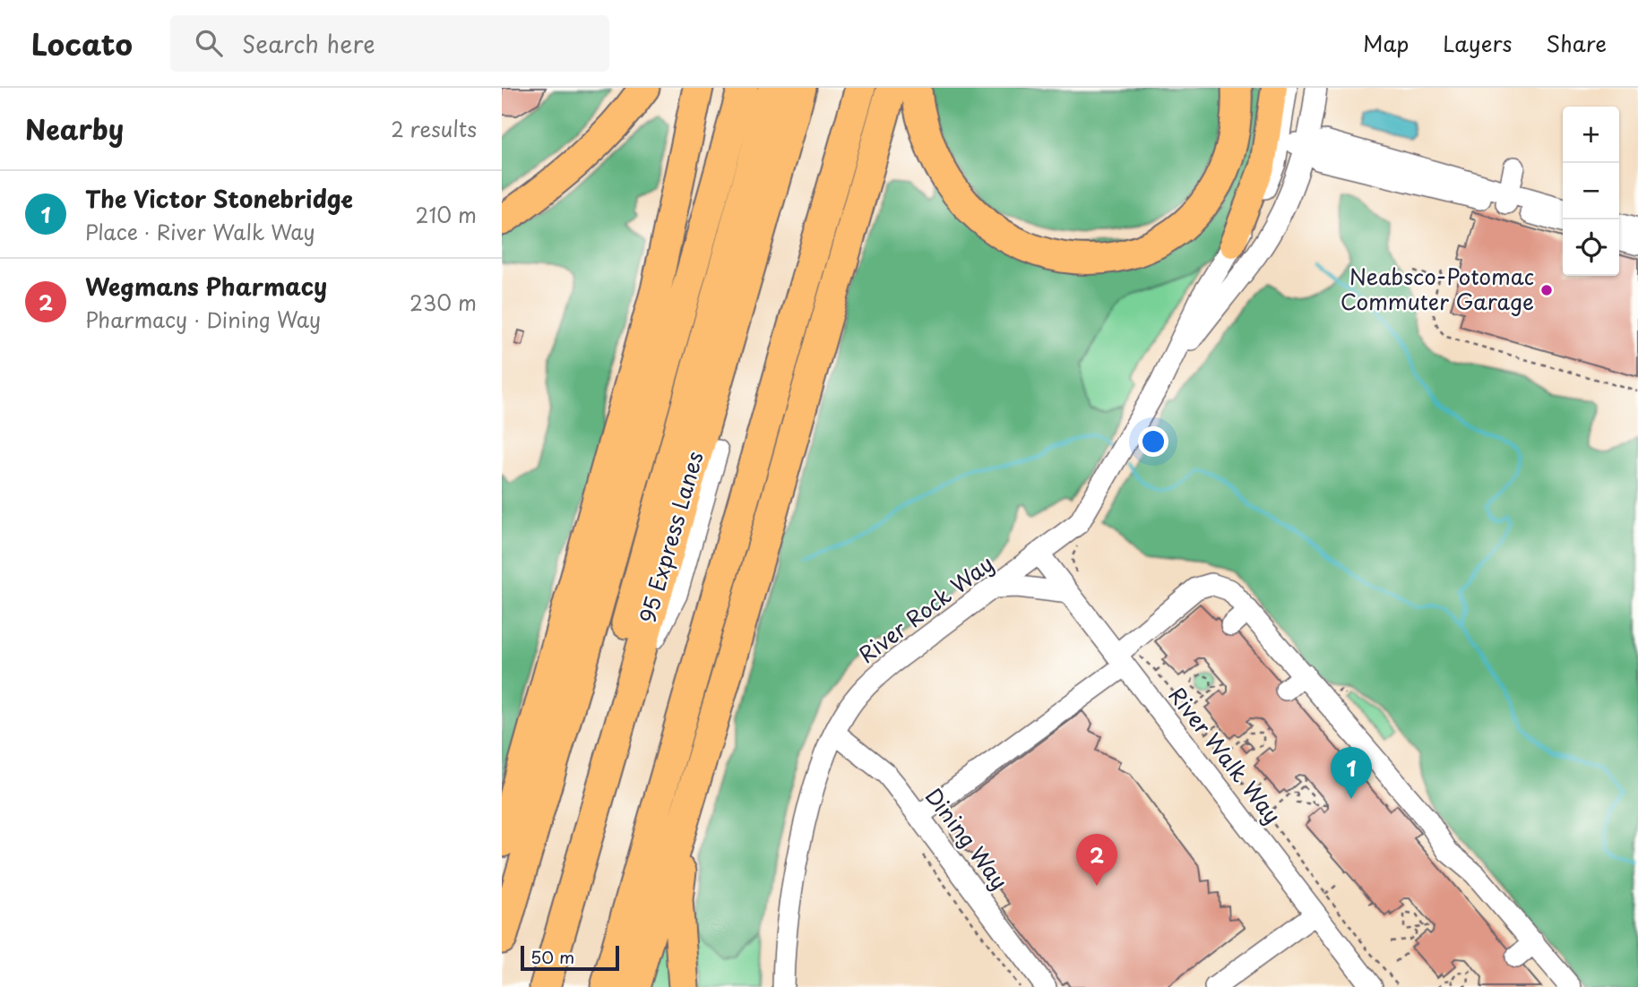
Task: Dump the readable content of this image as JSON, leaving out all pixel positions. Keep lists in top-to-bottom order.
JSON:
{
  "streets": {
    "highway": ["95 Express Lanes"],
    "street": ["River Rock Way", "River Walk Way", "Dining Way"]
  },
  "crossings": [
    ["River Rock Way", "River Walk Way"],
    ["River Rock Way", "Dining Way"]
  ],
  "places": ["Neabsco-Potomac Commuter Garage"],
  "scale_bar": "50 m",
  "page": {
    "header": "Locato",
    "search": "Search here",
    "nav": ["Map", "Layers", "Share"],
    "heading": ["Nearby", "2 results"],
    "map_buttons": ["+", "−"],
    "list": [
      {
        "mark": "1",
        "name": "The Victor Stonebridge",
        "note": "Place · River Walk Way",
        "value": "210 m"
      },
      {
        "mark": "2",
        "name": "Wegmans Pharmacy",
        "note": "Pharmacy · Dining Way",
        "value": "230 m"
      }
    ],
    "pins": ["1", "2"],
    "scale": "50 m"
  }
}
